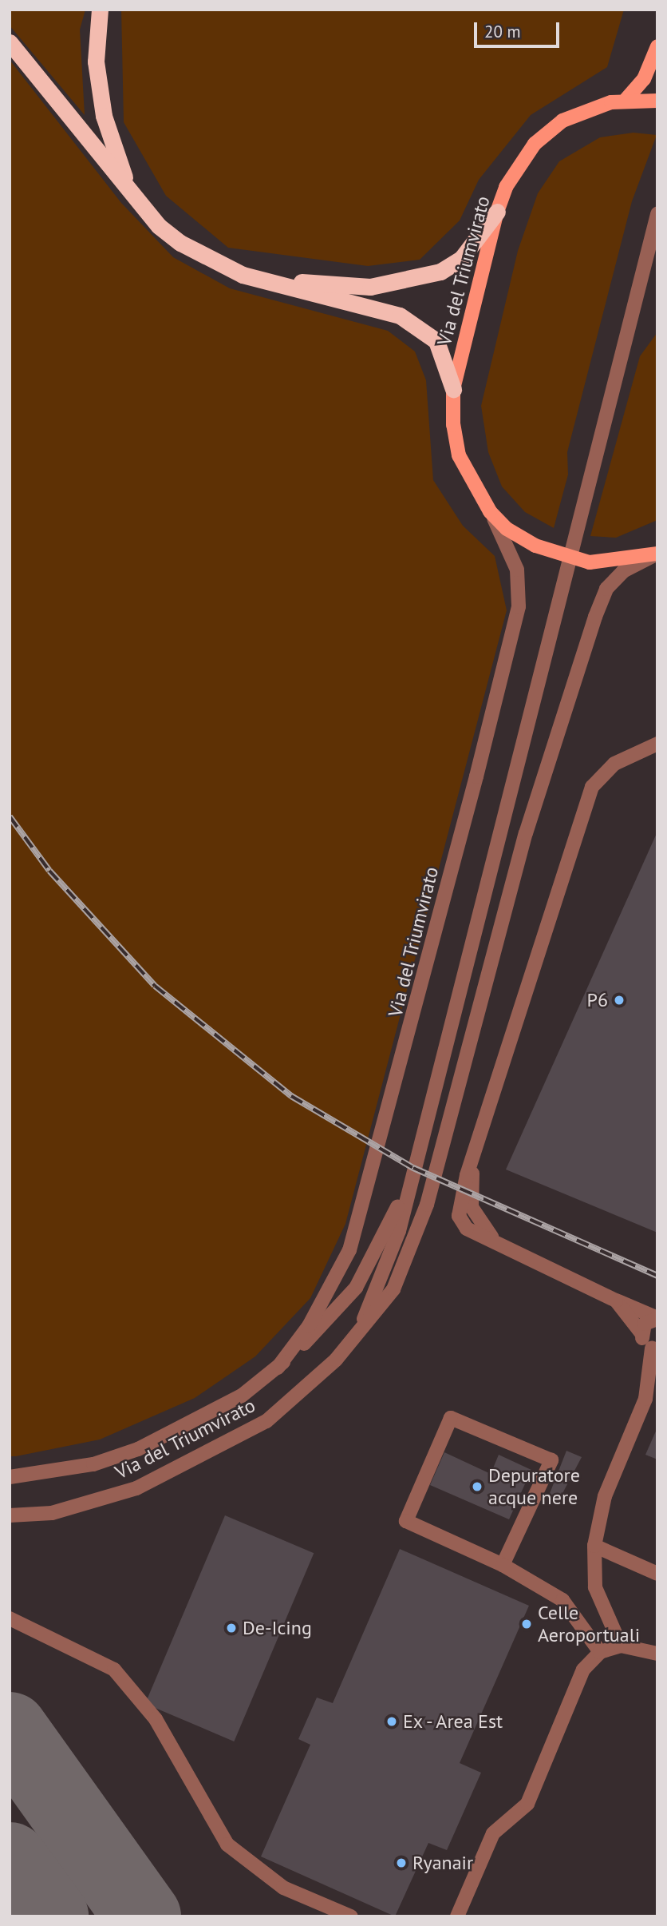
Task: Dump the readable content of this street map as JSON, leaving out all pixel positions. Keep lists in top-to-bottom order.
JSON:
{
  "streets": {
    "main road": ["Via del Triumvirato"]
  },
  "places": [
    "P6",
    "Depuratore acque nere",
    "Celle Aeroportuali",
    "De-Icing",
    "Ex - Area Est",
    "Ryanair"
  ],
  "scale_bar": "20 m"
}
